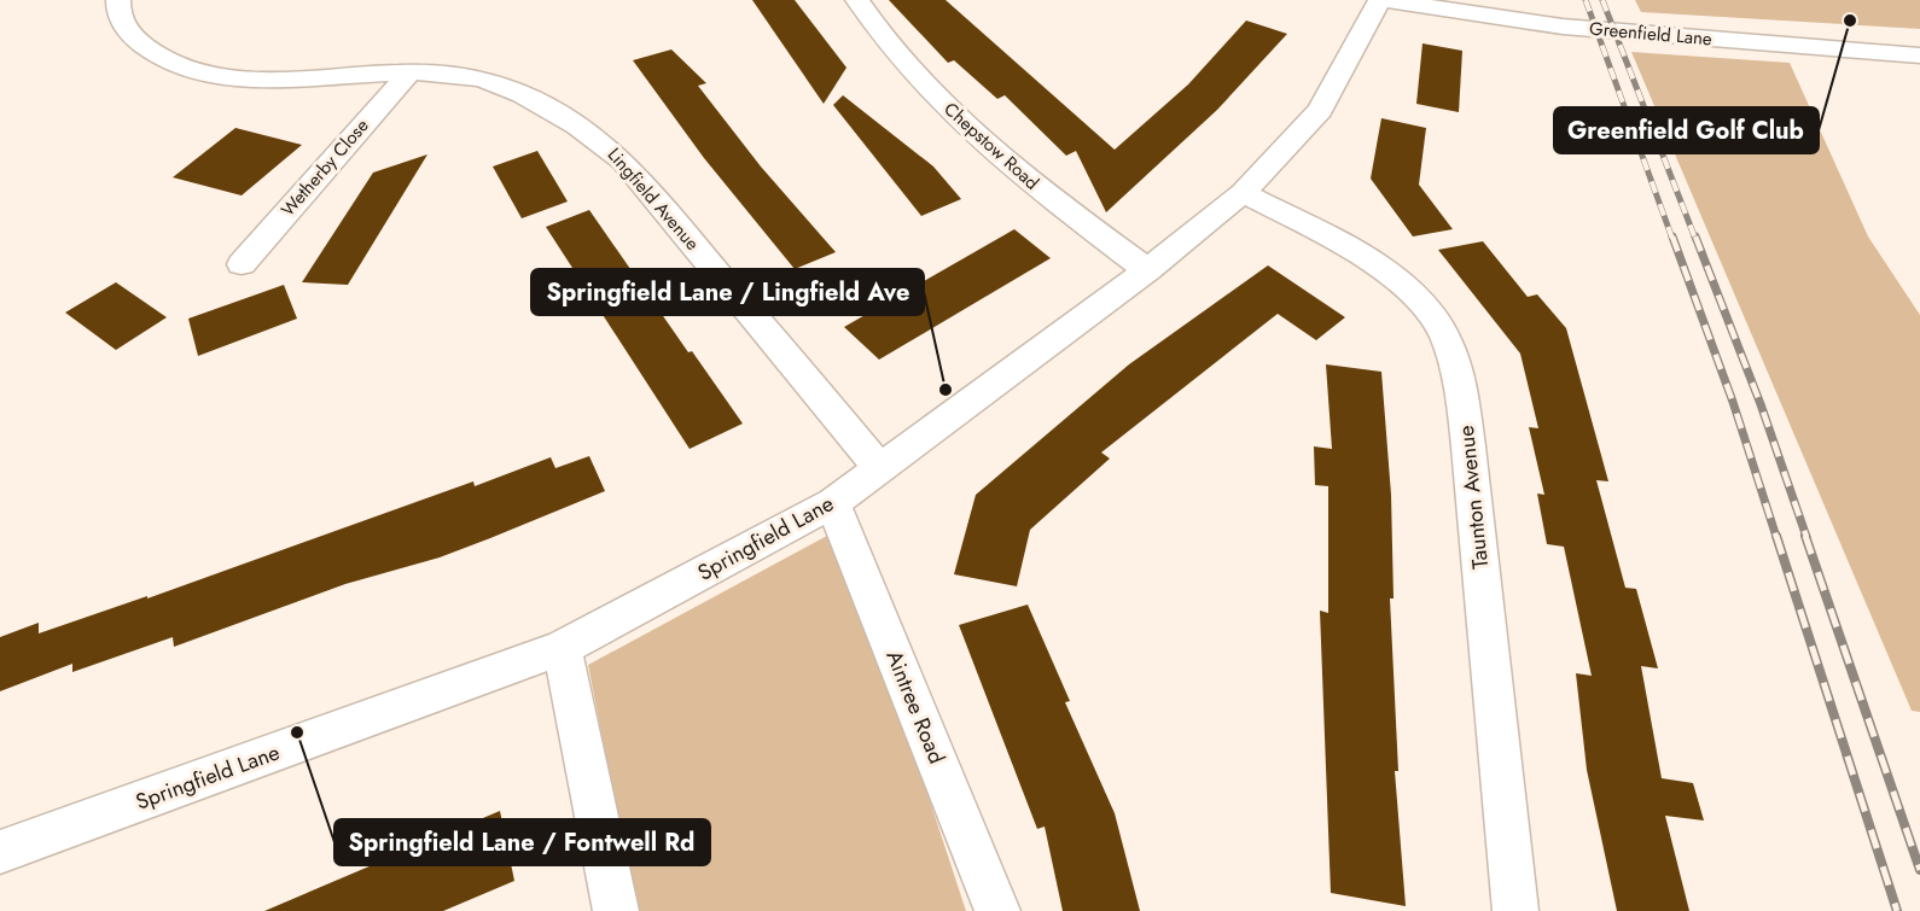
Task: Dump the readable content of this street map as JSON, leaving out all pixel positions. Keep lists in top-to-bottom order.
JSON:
{
  "streets": {
    "street": [
      "Greenfield Lane",
      "Chepstow Road",
      "Wetherby Close",
      "Lingfield Avenue",
      "Taunton Avenue",
      "Springfield Lane",
      "Aintree Road"
    ]
  },
  "crossings": [
    ["Greenfield Lane", "Springfield Lane"],
    ["Chepstow Road", "Springfield Lane"],
    ["Wetherby Close", "Lingfield Avenue"],
    ["Lingfield Avenue", "Springfield Lane"],
    ["Taunton Avenue", "Springfield Lane"],
    ["Springfield Lane", "Aintree Road"]
  ],
  "places": ["Greenfield Golf Club", "Springfield Lane / Lingfield Ave", "Springfield Lane / Fontwell Rd"]
}
